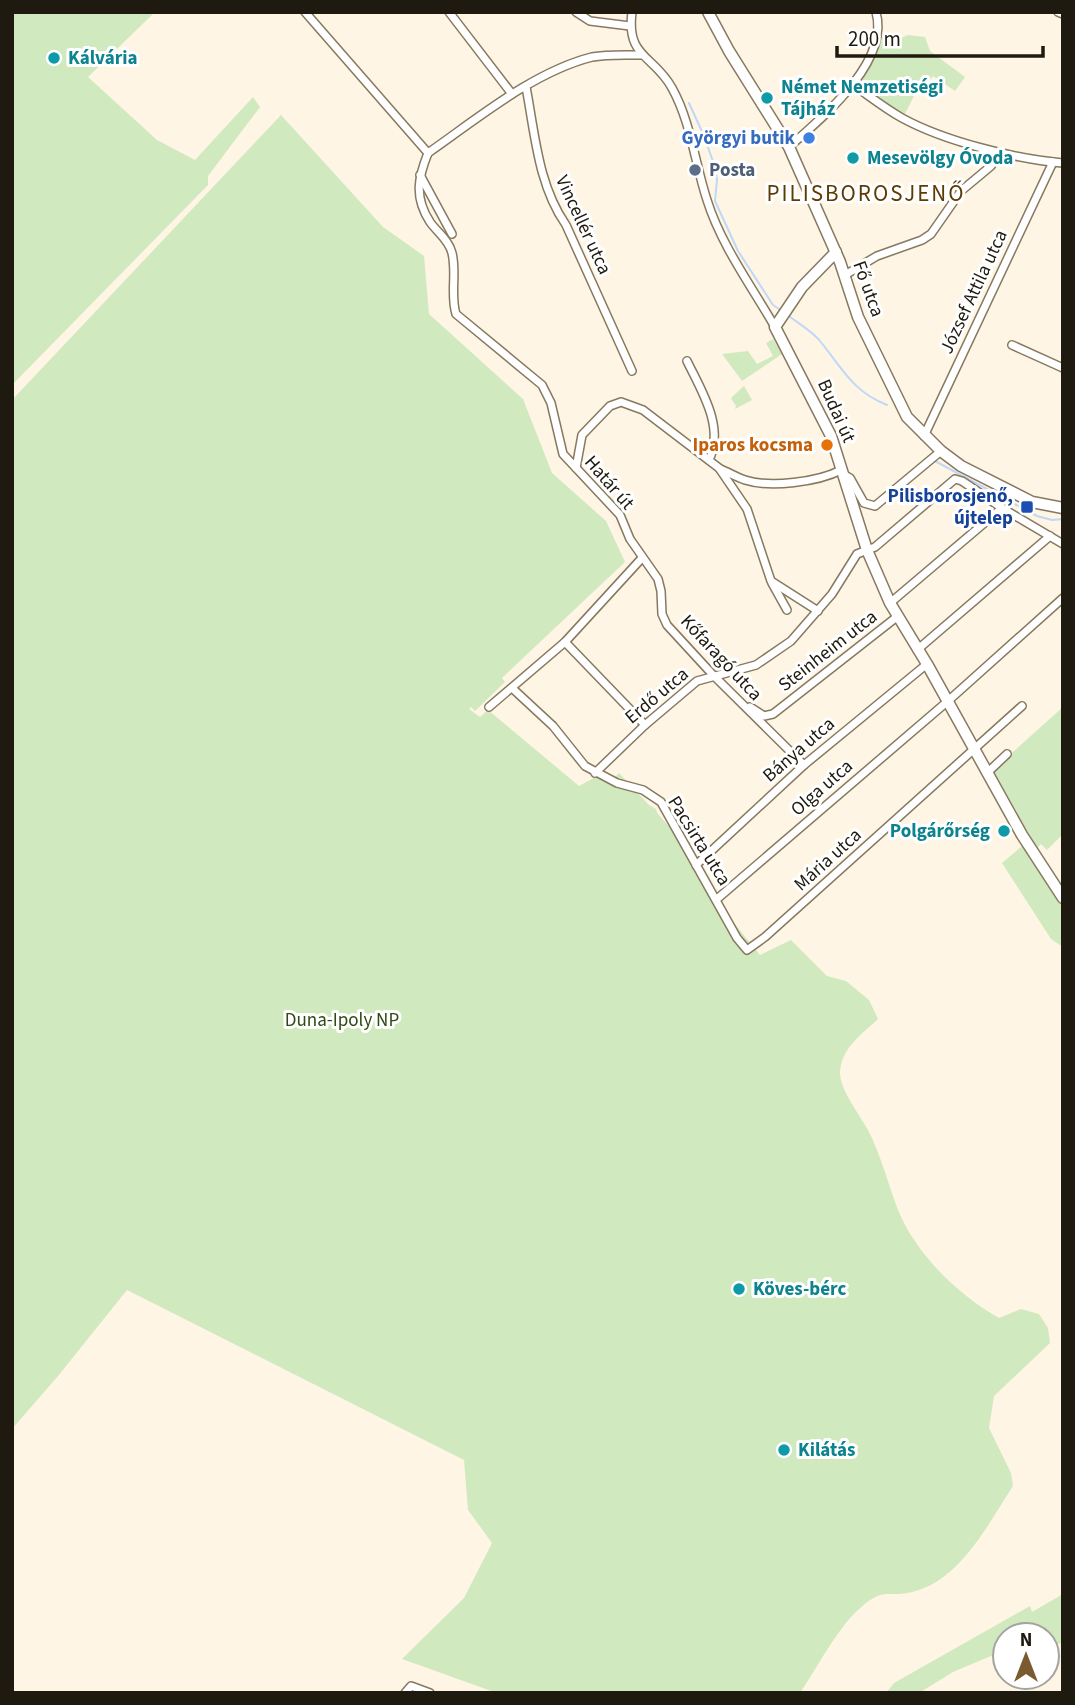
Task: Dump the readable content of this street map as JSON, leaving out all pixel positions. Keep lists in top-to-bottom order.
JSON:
{
  "streets": {
    "street": [
      "Vincellér utca",
      "Fő utca",
      "József Attila utca",
      "Budai út",
      "Határ út",
      "Steinheim utca",
      "Kőfaragó utca",
      "Erdő utca",
      "Bánya utca",
      "Olga utca",
      "Pacsirta utca",
      "Mária utca"
    ]
  },
  "crossings": [
    ["Fő utca", "József Attila utca"],
    ["Budai út", "Steinheim utca"],
    ["Budai út", "Erdő utca"],
    ["Budai út", "Bánya utca"],
    ["Budai út", "Olga utca"],
    ["Budai út", "Mária utca"],
    ["Határ út", "Kőfaragó utca"],
    ["Steinheim utca", "Kőfaragó utca"],
    ["Kőfaragó utca", "Erdő utca"],
    ["Kőfaragó utca", "Bánya utca"],
    ["Erdő utca", "Pacsirta utca"],
    ["Bánya utca", "Pacsirta utca"],
    ["Olga utca", "Pacsirta utca"],
    ["Pacsirta utca", "Mária utca"]
  ],
  "districts": ["PILISBOROSJENŐ"],
  "parks": ["Duna-Ipoly NP"],
  "places": {
    "other": [
      "Kálvária",
      "Német Nemzetiségi Tájház",
      "Györgyi butik",
      "Mesevölgy Óvoda",
      "Posta",
      "Iparos kocsma",
      "Polgárőrség",
      "Köves-bérc",
      "Kilátás"
    ],
    "transit": ["Pilisborosjenő, újtelep"]
  },
  "scale_bar": "200 m",
  "north": "top"
}
